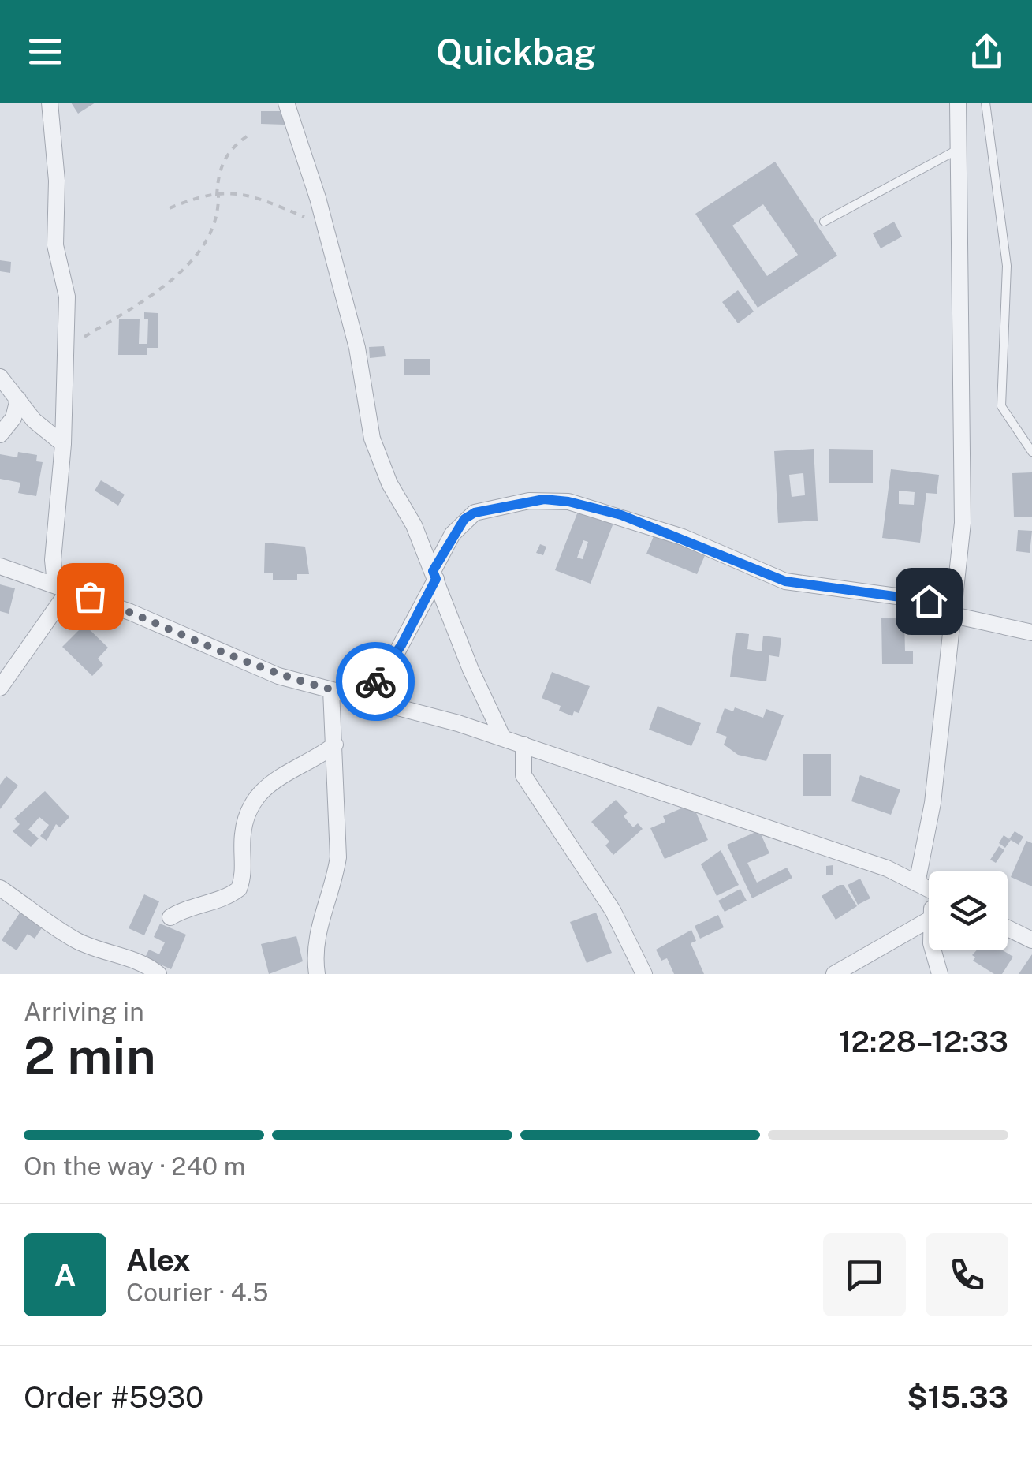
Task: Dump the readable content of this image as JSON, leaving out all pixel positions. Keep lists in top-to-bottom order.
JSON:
{
  "page": {
    "header": "Quickbag",
    "heading": ["2 min", "Arriving in", "12:28–12:33"],
    "panel": [
      "Alex",
      "Courier · 4.5",
      "Order #5930",
      "$15.33"
    ],
    "bar": "On the way · 240 m",
    "round": "A"
  }
}
